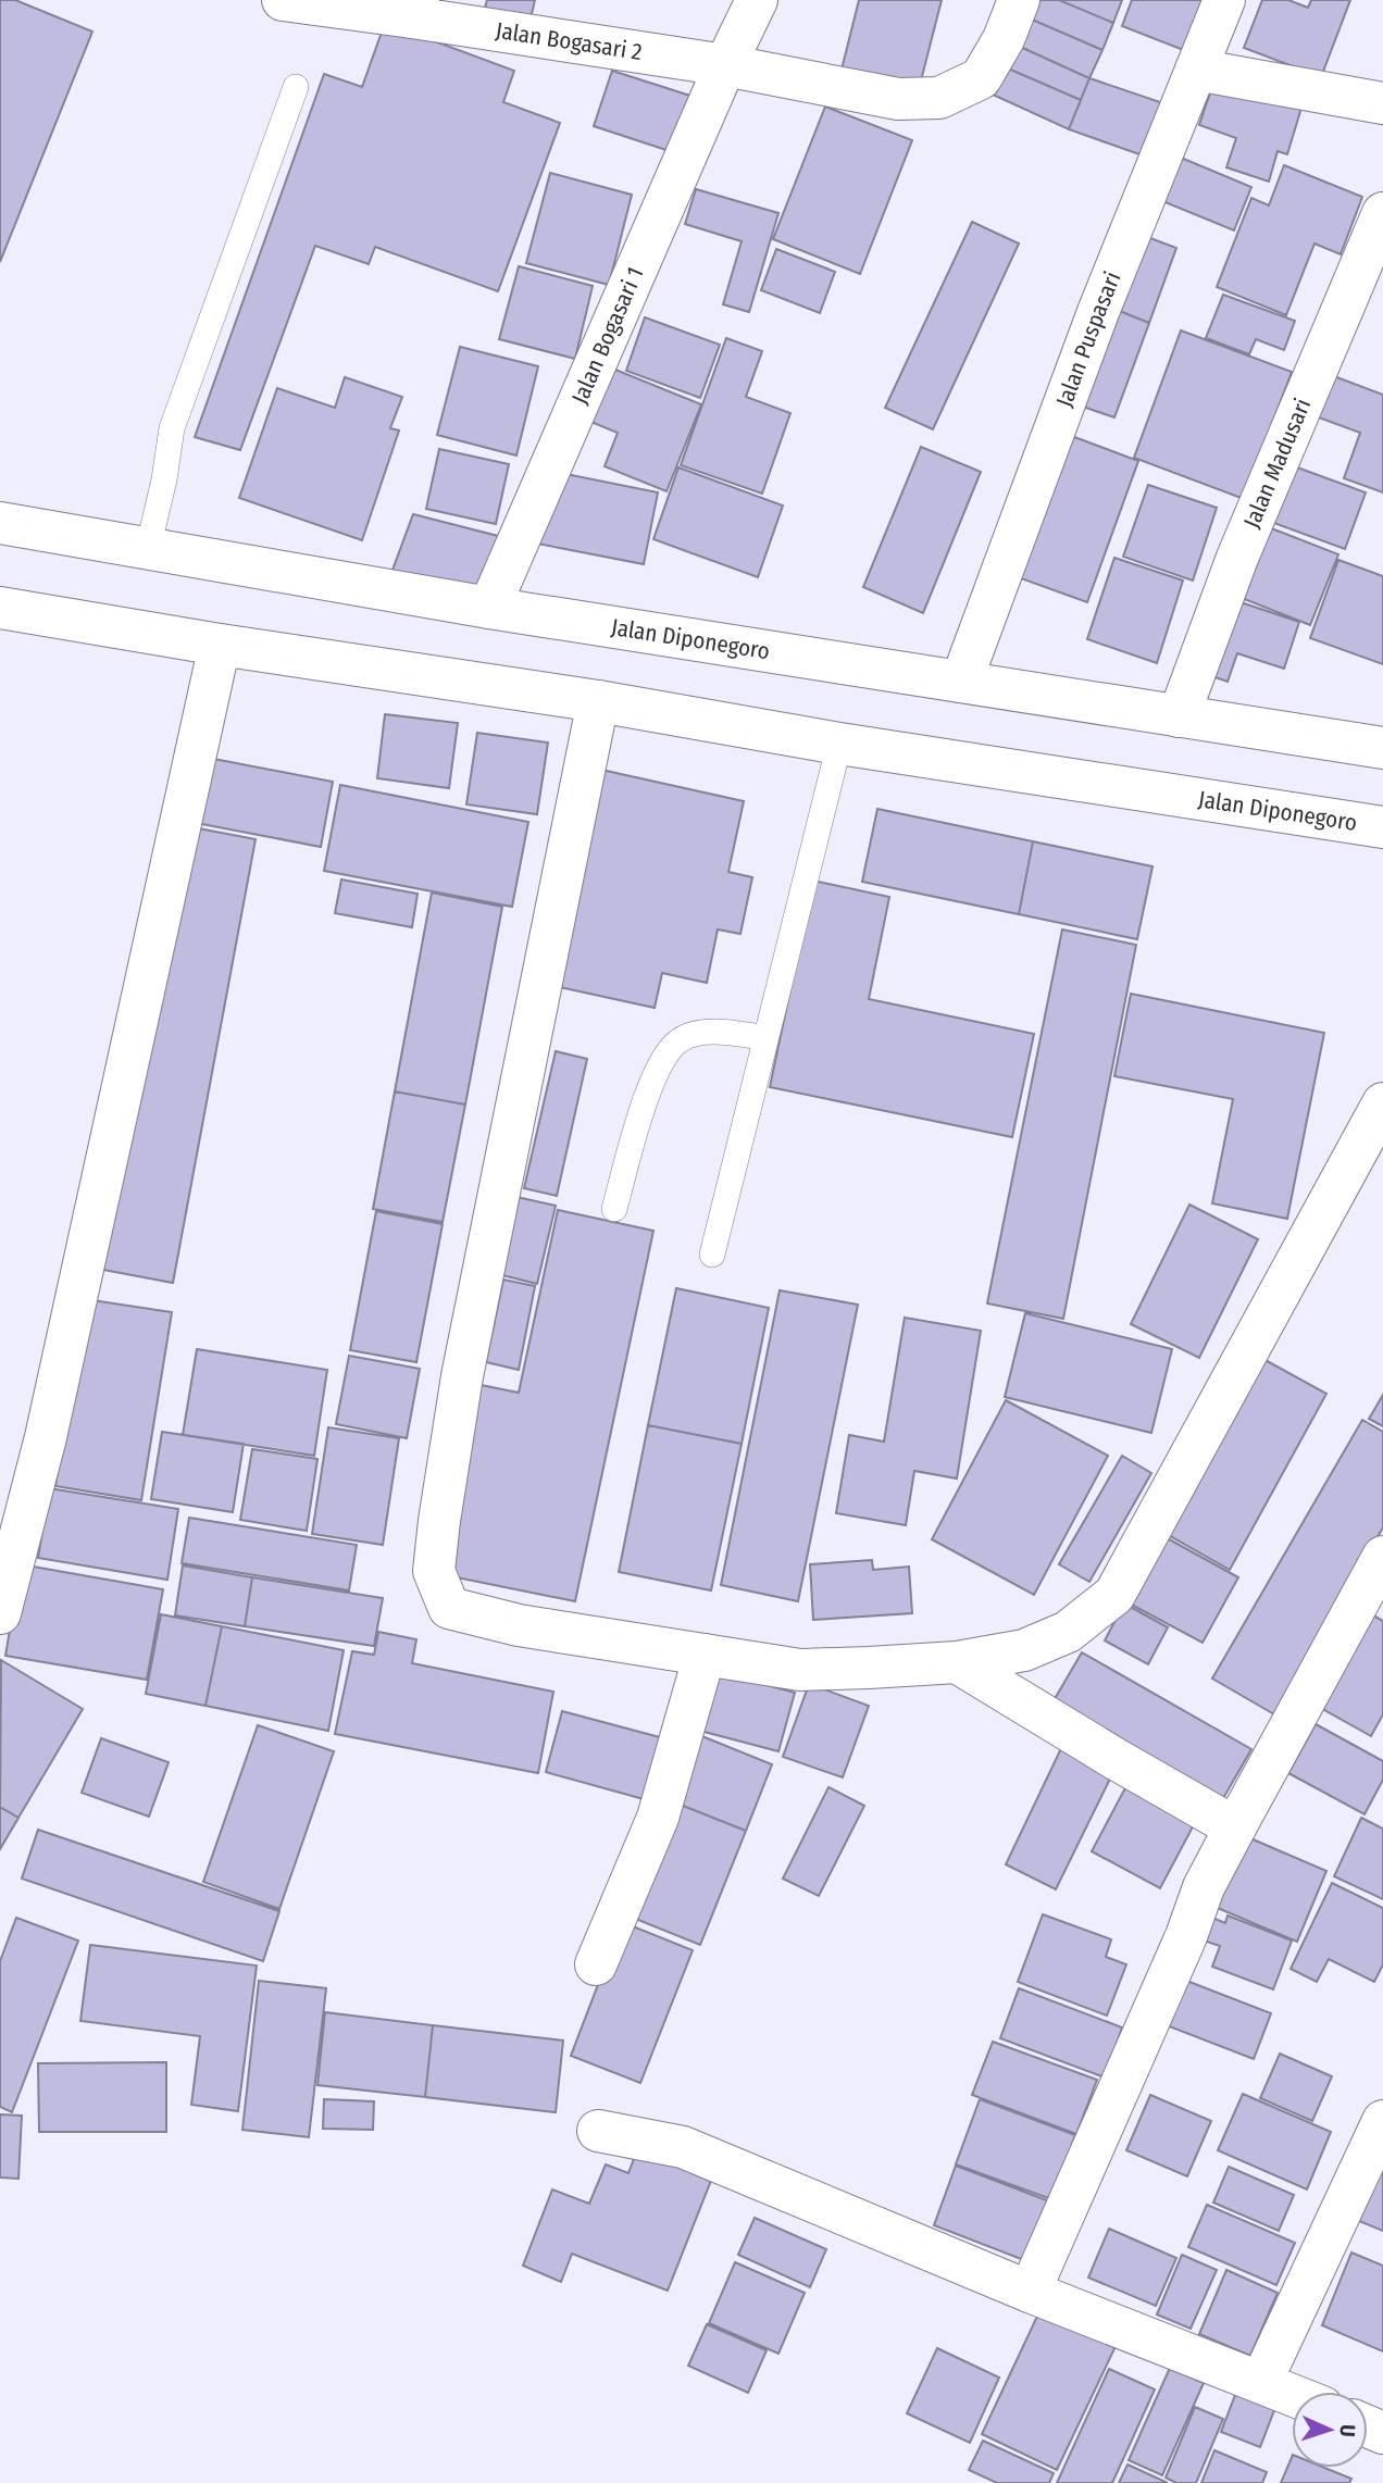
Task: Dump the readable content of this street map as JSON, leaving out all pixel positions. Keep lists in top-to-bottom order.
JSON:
{
  "streets": {
    "street": [
      "Jalan Bogasari 2",
      "Jalan Bogasari 1",
      "Jalan Puspasari",
      "Jalan Madusari",
      "Jalan Diponegoro"
    ]
  },
  "crossings": [
    ["Jalan Bogasari 2", "Jalan Bogasari 1"],
    ["Jalan Bogasari 1", "Jalan Diponegoro"],
    ["Jalan Puspasari", "Jalan Diponegoro"],
    ["Jalan Madusari", "Jalan Diponegoro"]
  ],
  "north": "right"
}
